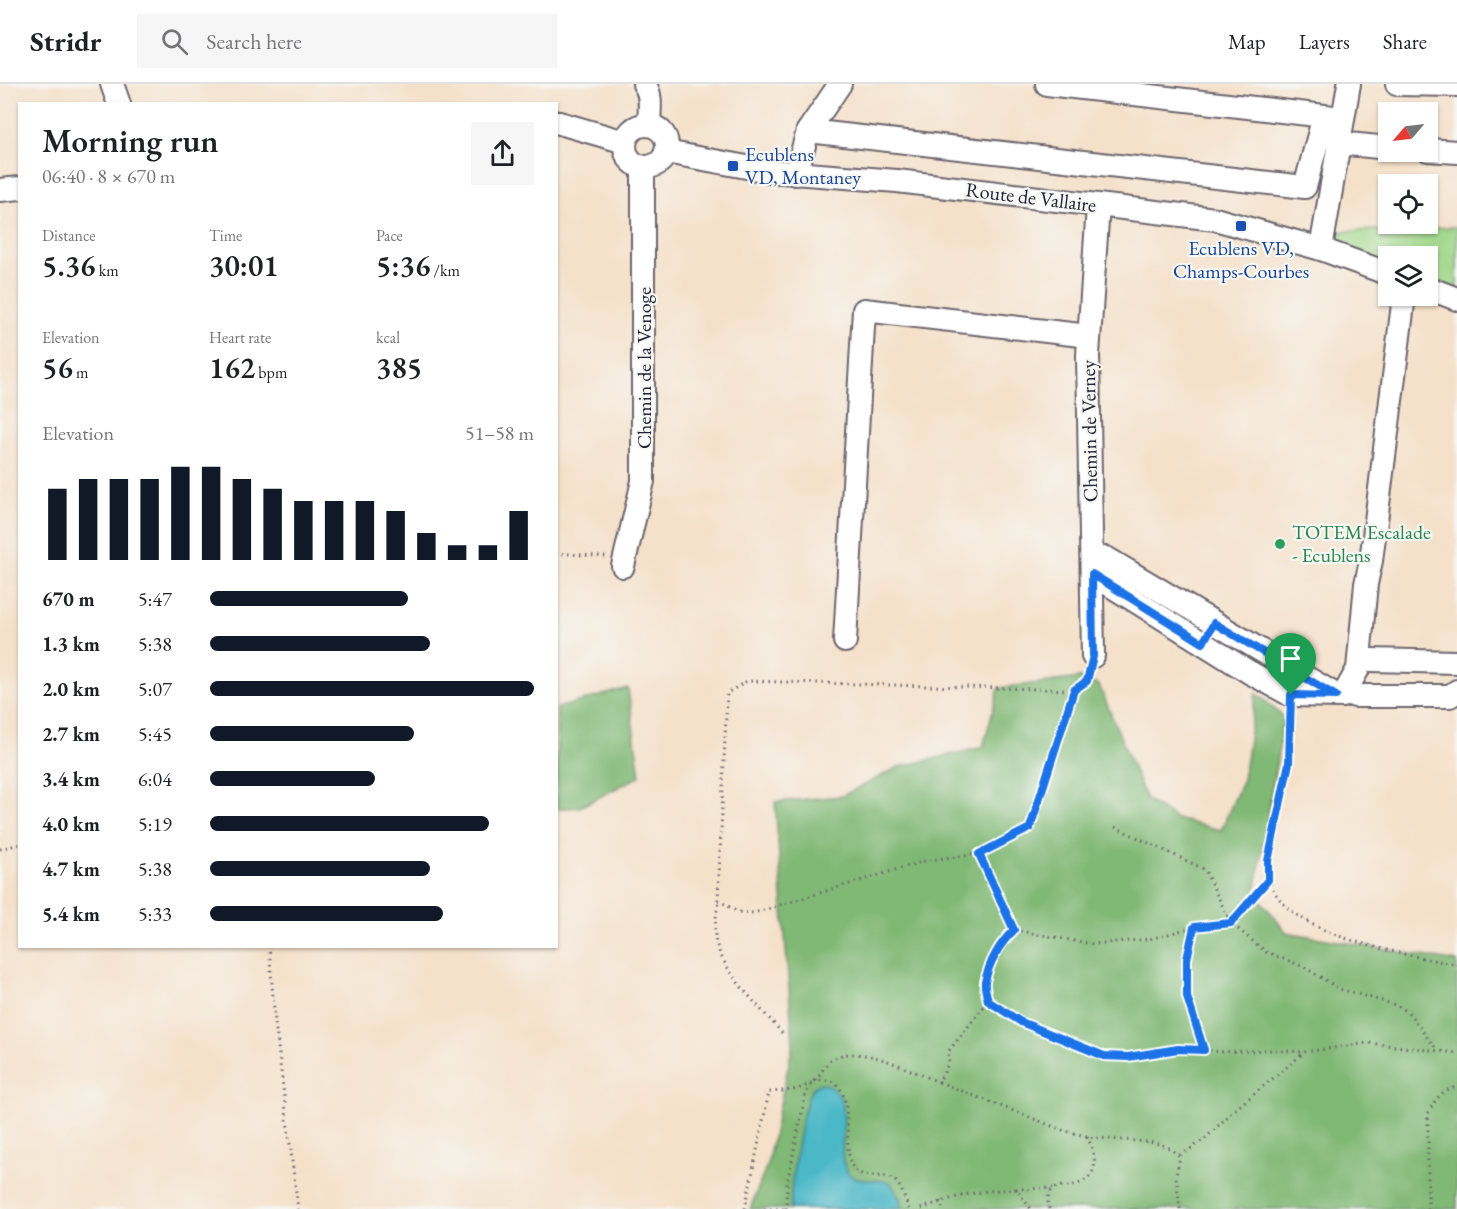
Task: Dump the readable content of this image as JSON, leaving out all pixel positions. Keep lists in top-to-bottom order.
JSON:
{
  "streets": {
    "street": ["Route de Vallaire", "Chemin de la Venoge", "Chemin de Verney"]
  },
  "crossings": [
    ["Route de Vallaire", "Chemin de la Venoge"],
    ["Route de Vallaire", "Chemin de Verney"]
  ],
  "places": {
    "transit": ["Ecublens VD, Montaney", "Ecublens VD, Champs-Courbes"],
    "other": ["TOTEM Escalade - Ecublens"]
  },
  "north": "bottom left",
  "page": {
    "header": "Stridr",
    "search": "Search here",
    "nav": ["Map", "Layers", "Share"],
    "heading": ["Morning run", "06:40 · 8 × 670 m"],
    "stats": [
      ["Distance", "5.36 km"],
      ["Time", "30:01"],
      ["Pace", "5:36 /km"],
      ["Elevation", "56 m"],
      ["Heart rate", "162 bpm"],
      ["kcal", "385"]
    ],
    "chart": ["Elevation", "51–58 m"],
    "list": [
      {
        "name": "670 m",
        "note": "5:47"
      },
      {
        "name": "1.3 km",
        "note": "5:38"
      },
      {
        "name": "2.0 km",
        "note": "5:07"
      },
      {
        "name": "2.7 km",
        "note": "5:45"
      },
      {
        "name": "3.4 km",
        "note": "6:04"
      },
      {
        "name": "4.0 km",
        "note": "5:19"
      },
      {
        "name": "4.7 km",
        "note": "5:38"
      },
      {
        "name": "5.4 km",
        "note": "5:33"
      }
    ]
  }
}
